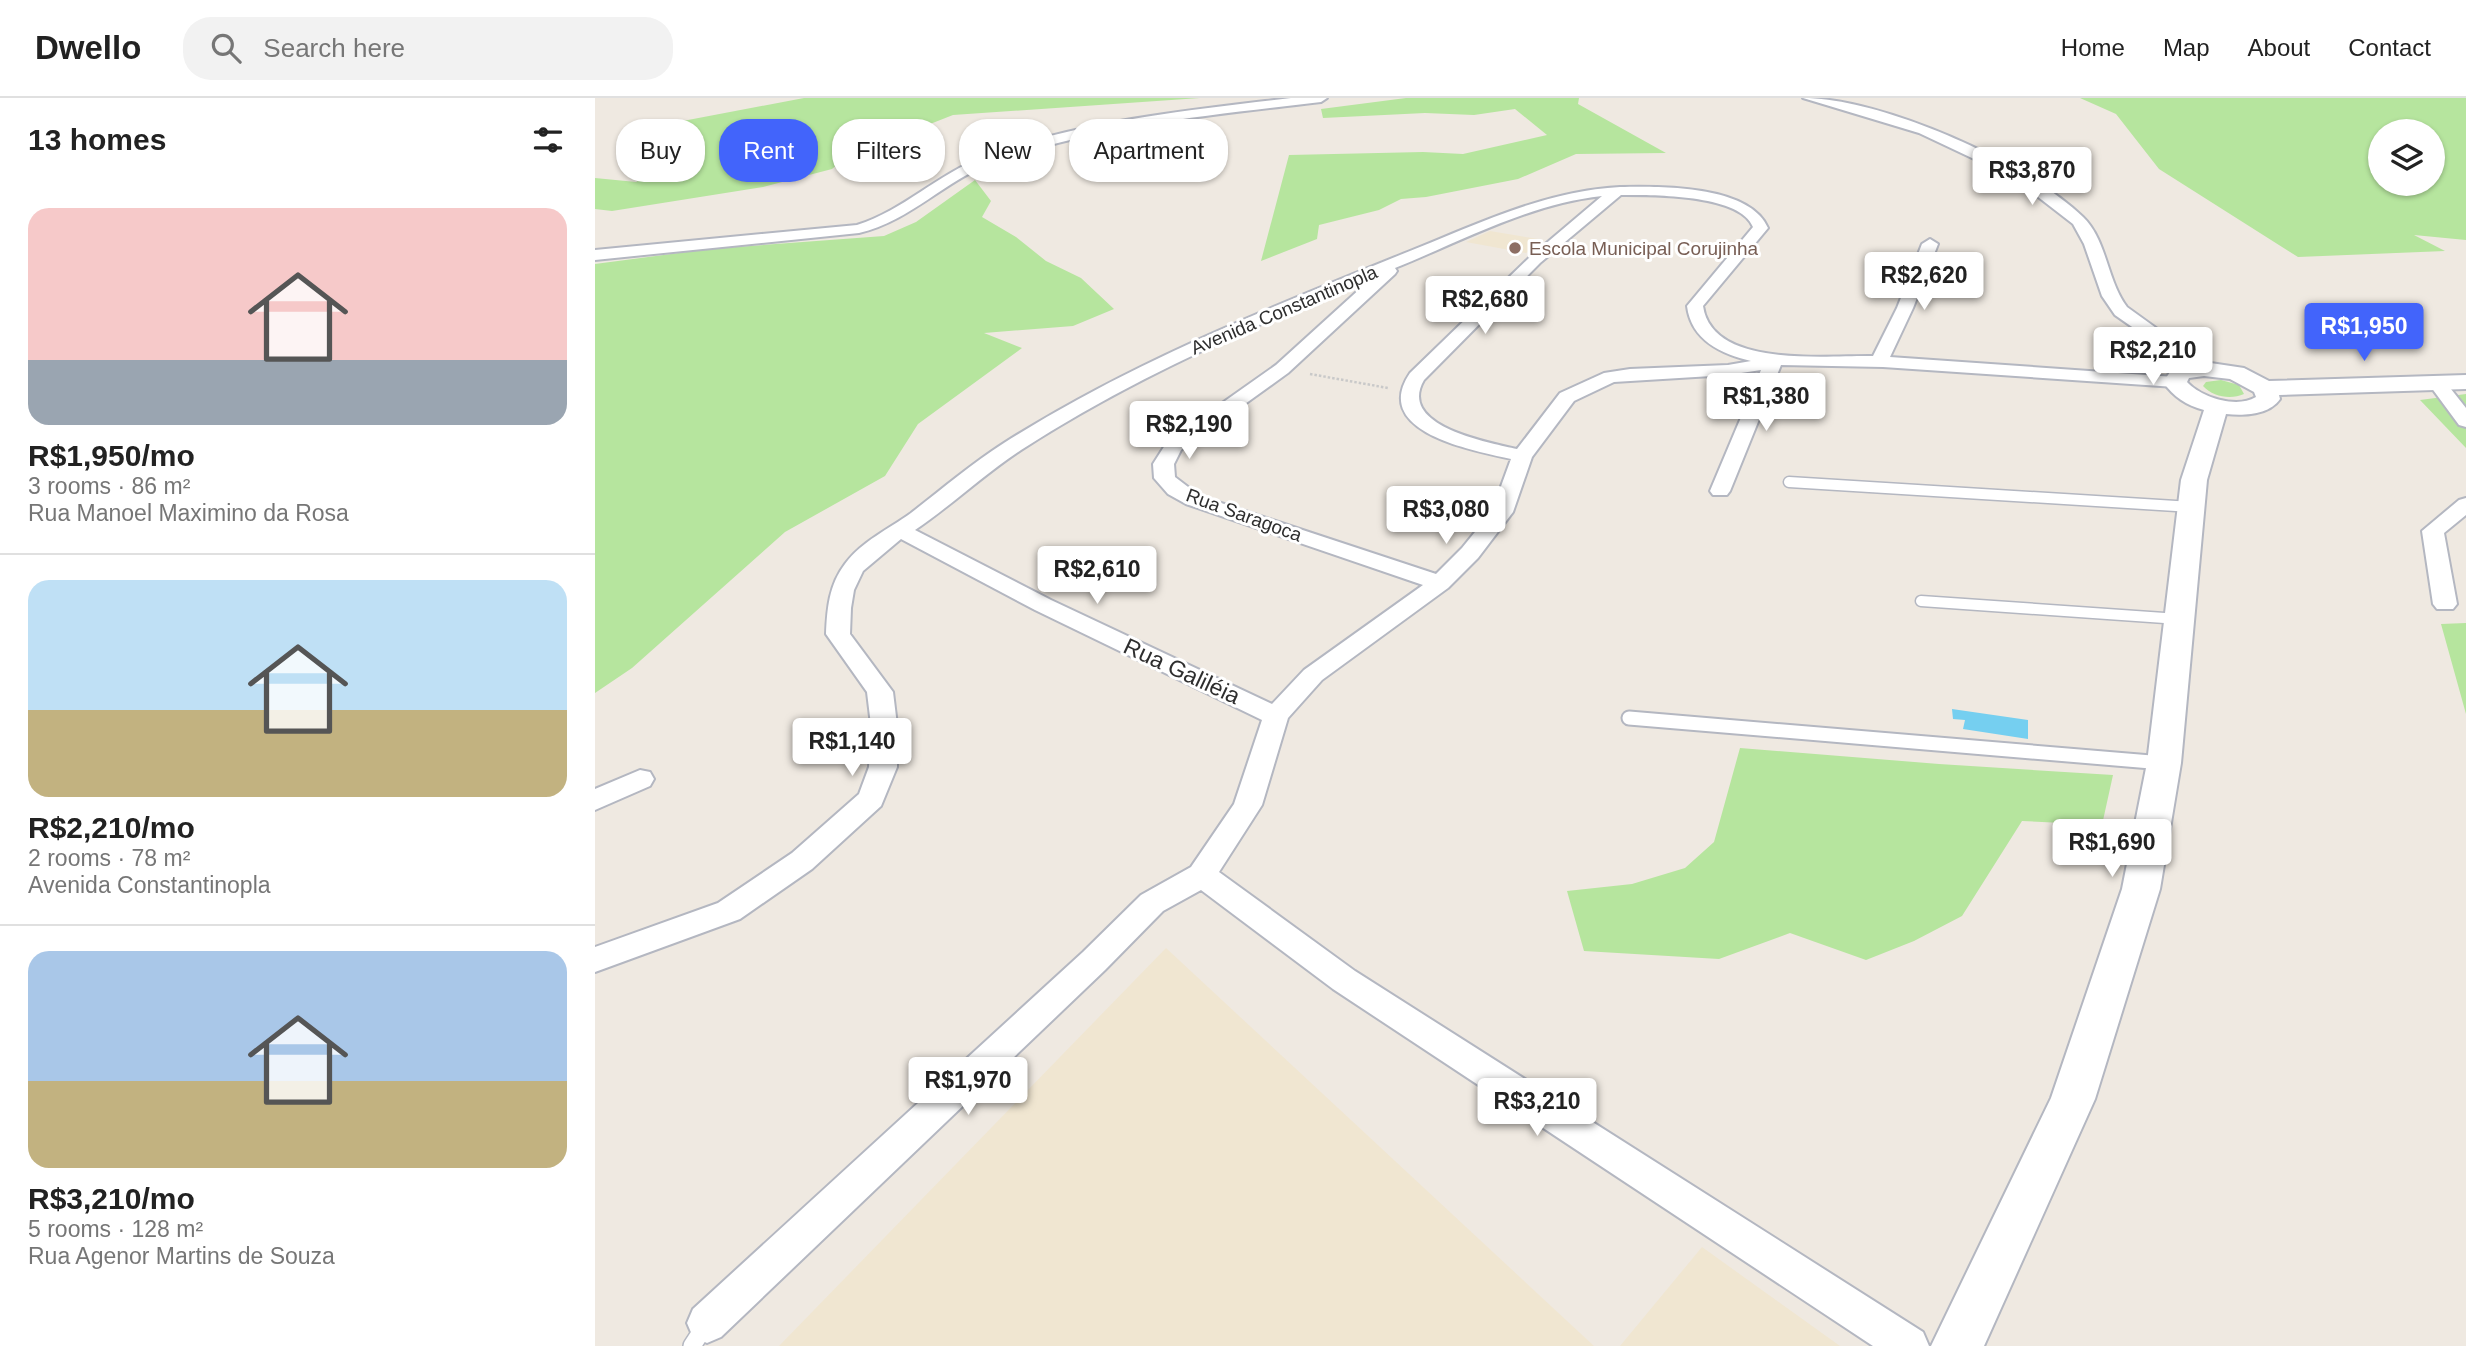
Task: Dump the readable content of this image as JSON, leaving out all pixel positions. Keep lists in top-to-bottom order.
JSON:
{
  "streets": {
    "street": ["Avenida Constantinopla", "Rua Saragoca", "Rua Galiléia"]
  },
  "crossings": [
    ["Avenida Constantinopla", "Rua Saragoca"],
    ["Avenida Constantinopla", "Rua Galiléia"]
  ],
  "places": ["Escola Municipal Corujinha"],
  "page": {
    "header": "Dwello",
    "search": "Search here",
    "nav": [
      "Home",
      "Map",
      "About",
      "Contact"
    ],
    "heading": "13 homes",
    "chip": [
      "Buy",
      "Rent",
      "Filters",
      "New",
      "Apartment"
    ],
    "price": [
      "R$3,870",
      "R$2,620",
      "R$2,680",
      "R$1,950",
      "R$2,210",
      "R$1,380",
      "R$2,190",
      "R$3,080",
      "R$2,610",
      "R$1,140",
      "R$1,690",
      "R$1,970",
      "R$3,210"
    ],
    "list": [
      {
        "name": "R$1,950/mo",
        "note": "3 rooms · 86 m² · Rua Manoel Maximino da Rosa"
      },
      {
        "name": "R$2,210/mo",
        "note": "2 rooms · 78 m² · Avenida Constantinopla"
      },
      {
        "name": "R$3,210/mo",
        "note": "5 rooms · 128 m² · Rua Agenor Martins de Souza"
      }
    ]
  }
}
